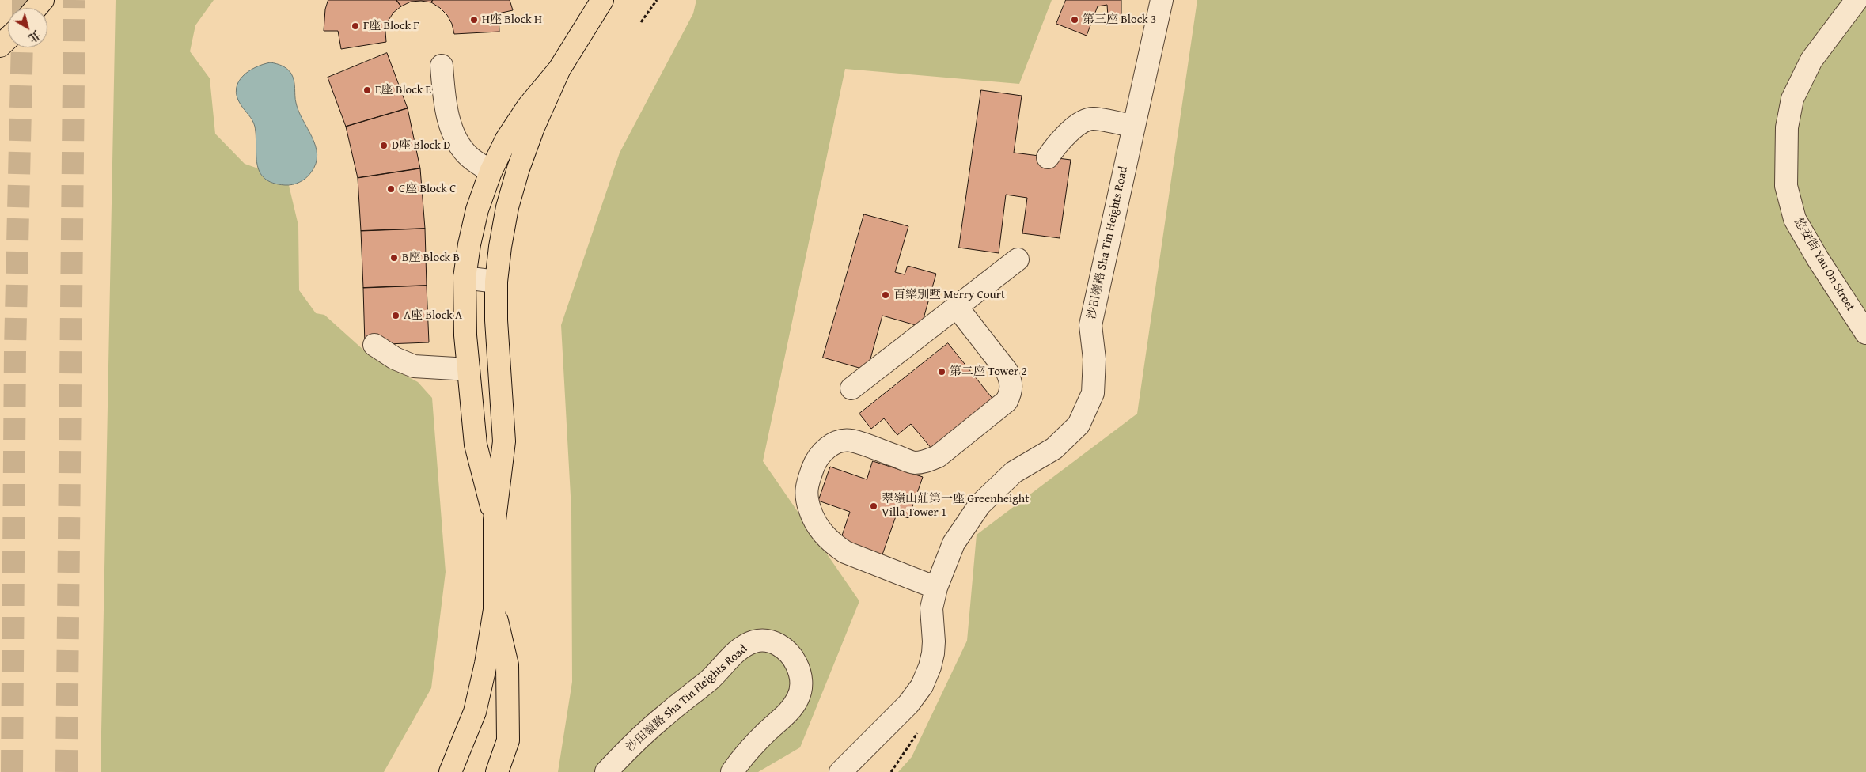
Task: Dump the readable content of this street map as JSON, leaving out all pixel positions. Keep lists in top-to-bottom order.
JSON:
{
  "streets": {
    "street": ["沙田嶺路 Sha Tin Heights Road", "悠安街 Yau On Street"]
  },
  "places": [
    "H座 Block H",
    "第三座 Block 3",
    "F座 Block F",
    "E座 Block E",
    "D座 Block D",
    "C座 Block C",
    "B座 Block B",
    "百樂別墅 Merry Court",
    "A座 Block A",
    "第二座 Tower 2",
    "翠嶺山莊第一座 Greenheight Villa Tower 1"
  ],
  "north": "bottom right"
}
